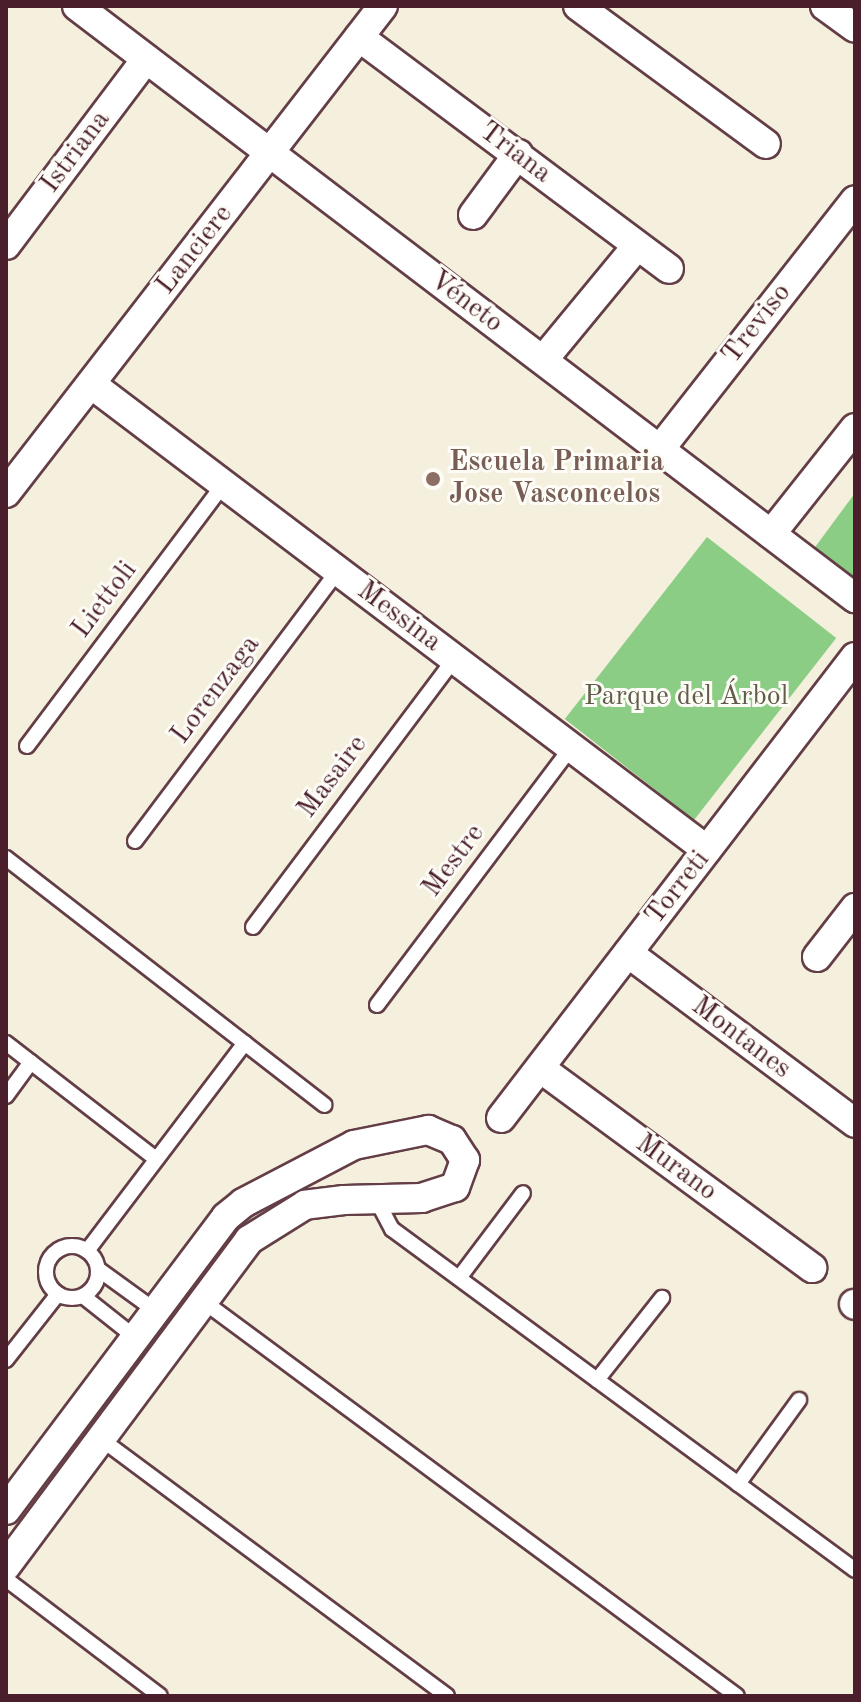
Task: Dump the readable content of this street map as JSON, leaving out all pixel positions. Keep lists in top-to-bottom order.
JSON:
{
  "streets": {
    "street": [
      "Istriana",
      "Triana",
      "Lanciere",
      "Véneto",
      "Treviso",
      "Messina",
      "Torreti",
      "Montanes",
      "Murano"
    ],
    "lane": [
      "Liettoli",
      "Lorenzaga",
      "Masaire",
      "Mestre"
    ]
  },
  "crossings": [
    ["Istriana", "Véneto"],
    ["Triana", "Lanciere"],
    ["Lanciere", "Véneto"],
    ["Lanciere", "Messina"],
    ["Véneto", "Treviso"],
    ["Liettoli", "Messina"],
    ["Messina", "Lorenzaga"],
    ["Messina", "Masaire"],
    ["Messina", "Mestre"],
    ["Messina", "Torreti"],
    ["Torreti", "Montanes"],
    ["Torreti", "Murano"]
  ],
  "parks": ["Parque del Árbol"],
  "places": ["Escuela Primaria Jose Vasconcelos"]
}
